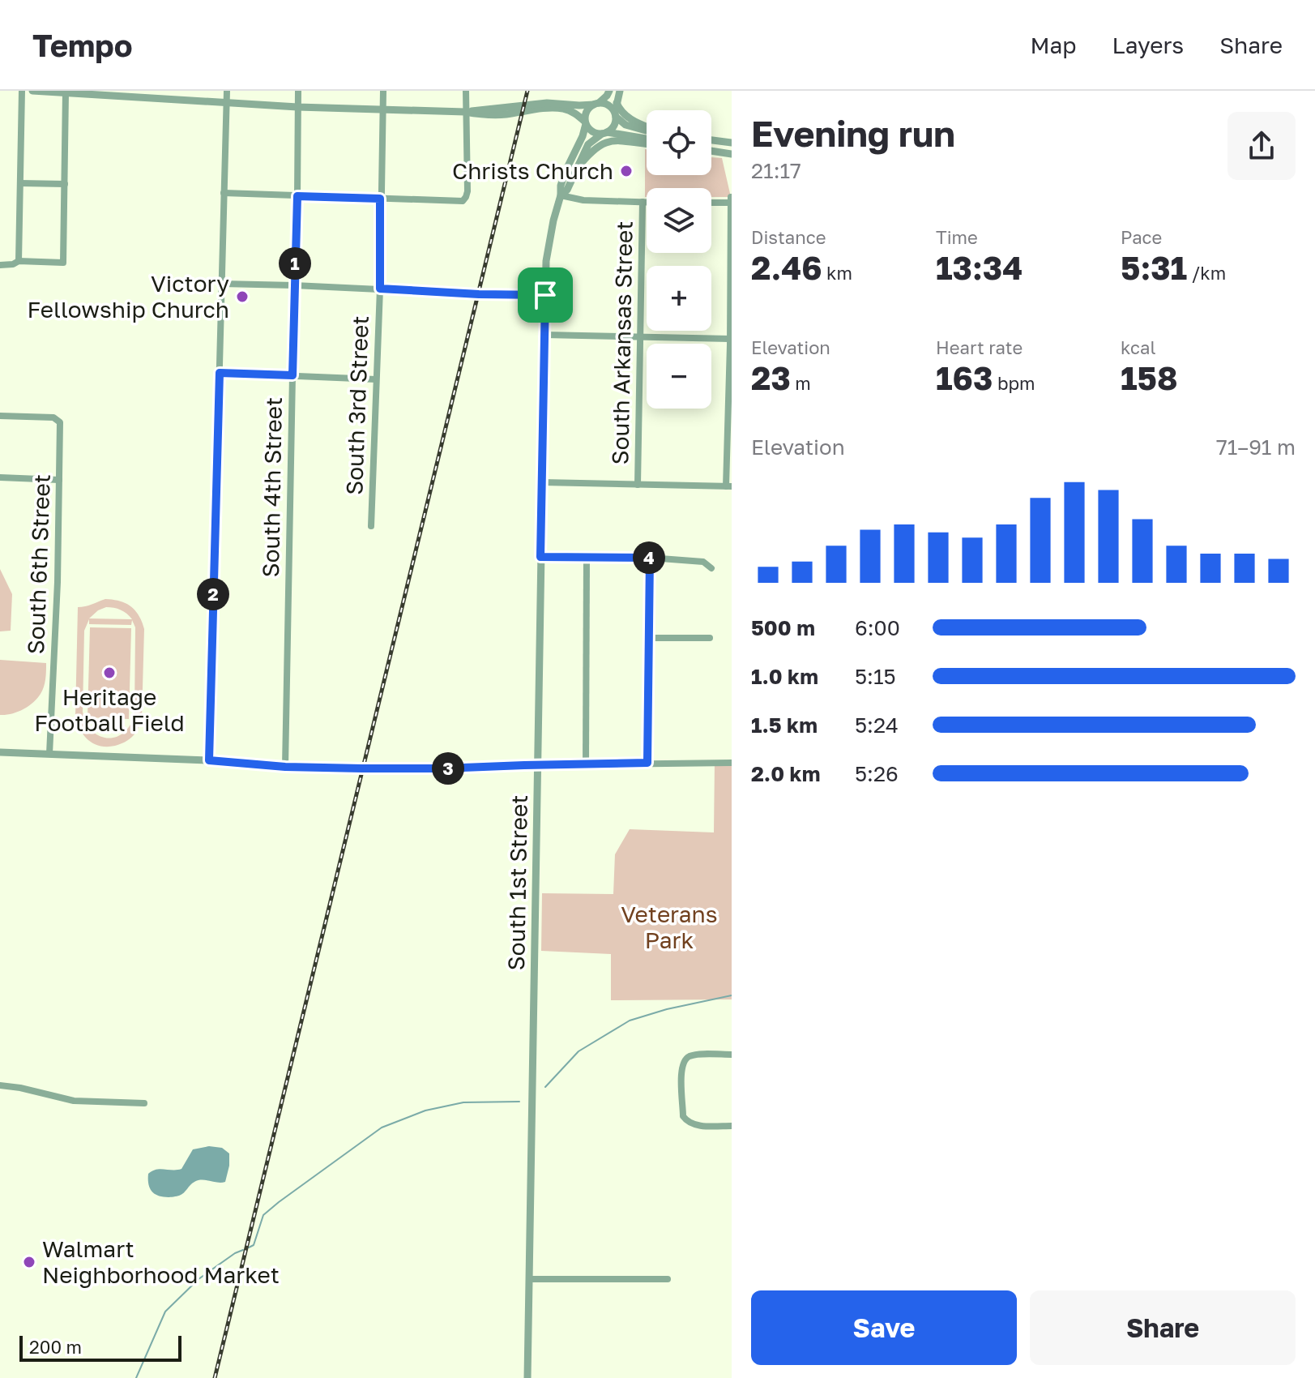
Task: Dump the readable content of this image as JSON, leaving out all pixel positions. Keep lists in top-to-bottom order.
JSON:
{
  "streets": {
    "street": [
      "South Arkansas Street",
      "South 3rd Street",
      "South 4th Street",
      "South 6th Street",
      "South 1st Street"
    ]
  },
  "parks": ["Veterans Park"],
  "places": [
    "Christs Church",
    "Victory Fellowship Church",
    "Heritage Football Field",
    "Walmart Neighborhood Market"
  ],
  "scale_bar": "200 m",
  "page": {
    "header": "Tempo",
    "nav": ["Map", "Layers", "Share"],
    "heading": ["Evening run", "21:17"],
    "map_buttons": ["+", "−"],
    "stats": [
      ["Distance", "2.46 km"],
      ["Time", "13:34"],
      ["Pace", "5:31 /km"],
      ["Elevation", "23 m"],
      ["Heart rate", "163 bpm"],
      ["kcal", "158"]
    ],
    "pins": [
      "1",
      "4",
      "2",
      "3"
    ],
    "chart": ["Elevation", "71–91 m"],
    "list": [
      {
        "name": "500 m",
        "note": "6:00"
      },
      {
        "name": "1.0 km",
        "note": "5:15"
      },
      {
        "name": "1.5 km",
        "note": "5:24"
      },
      {
        "name": "2.0 km",
        "note": "5:26"
      }
    ],
    "buttons": ["Save", "Share"],
    "scale": "200 m"
  }
}
